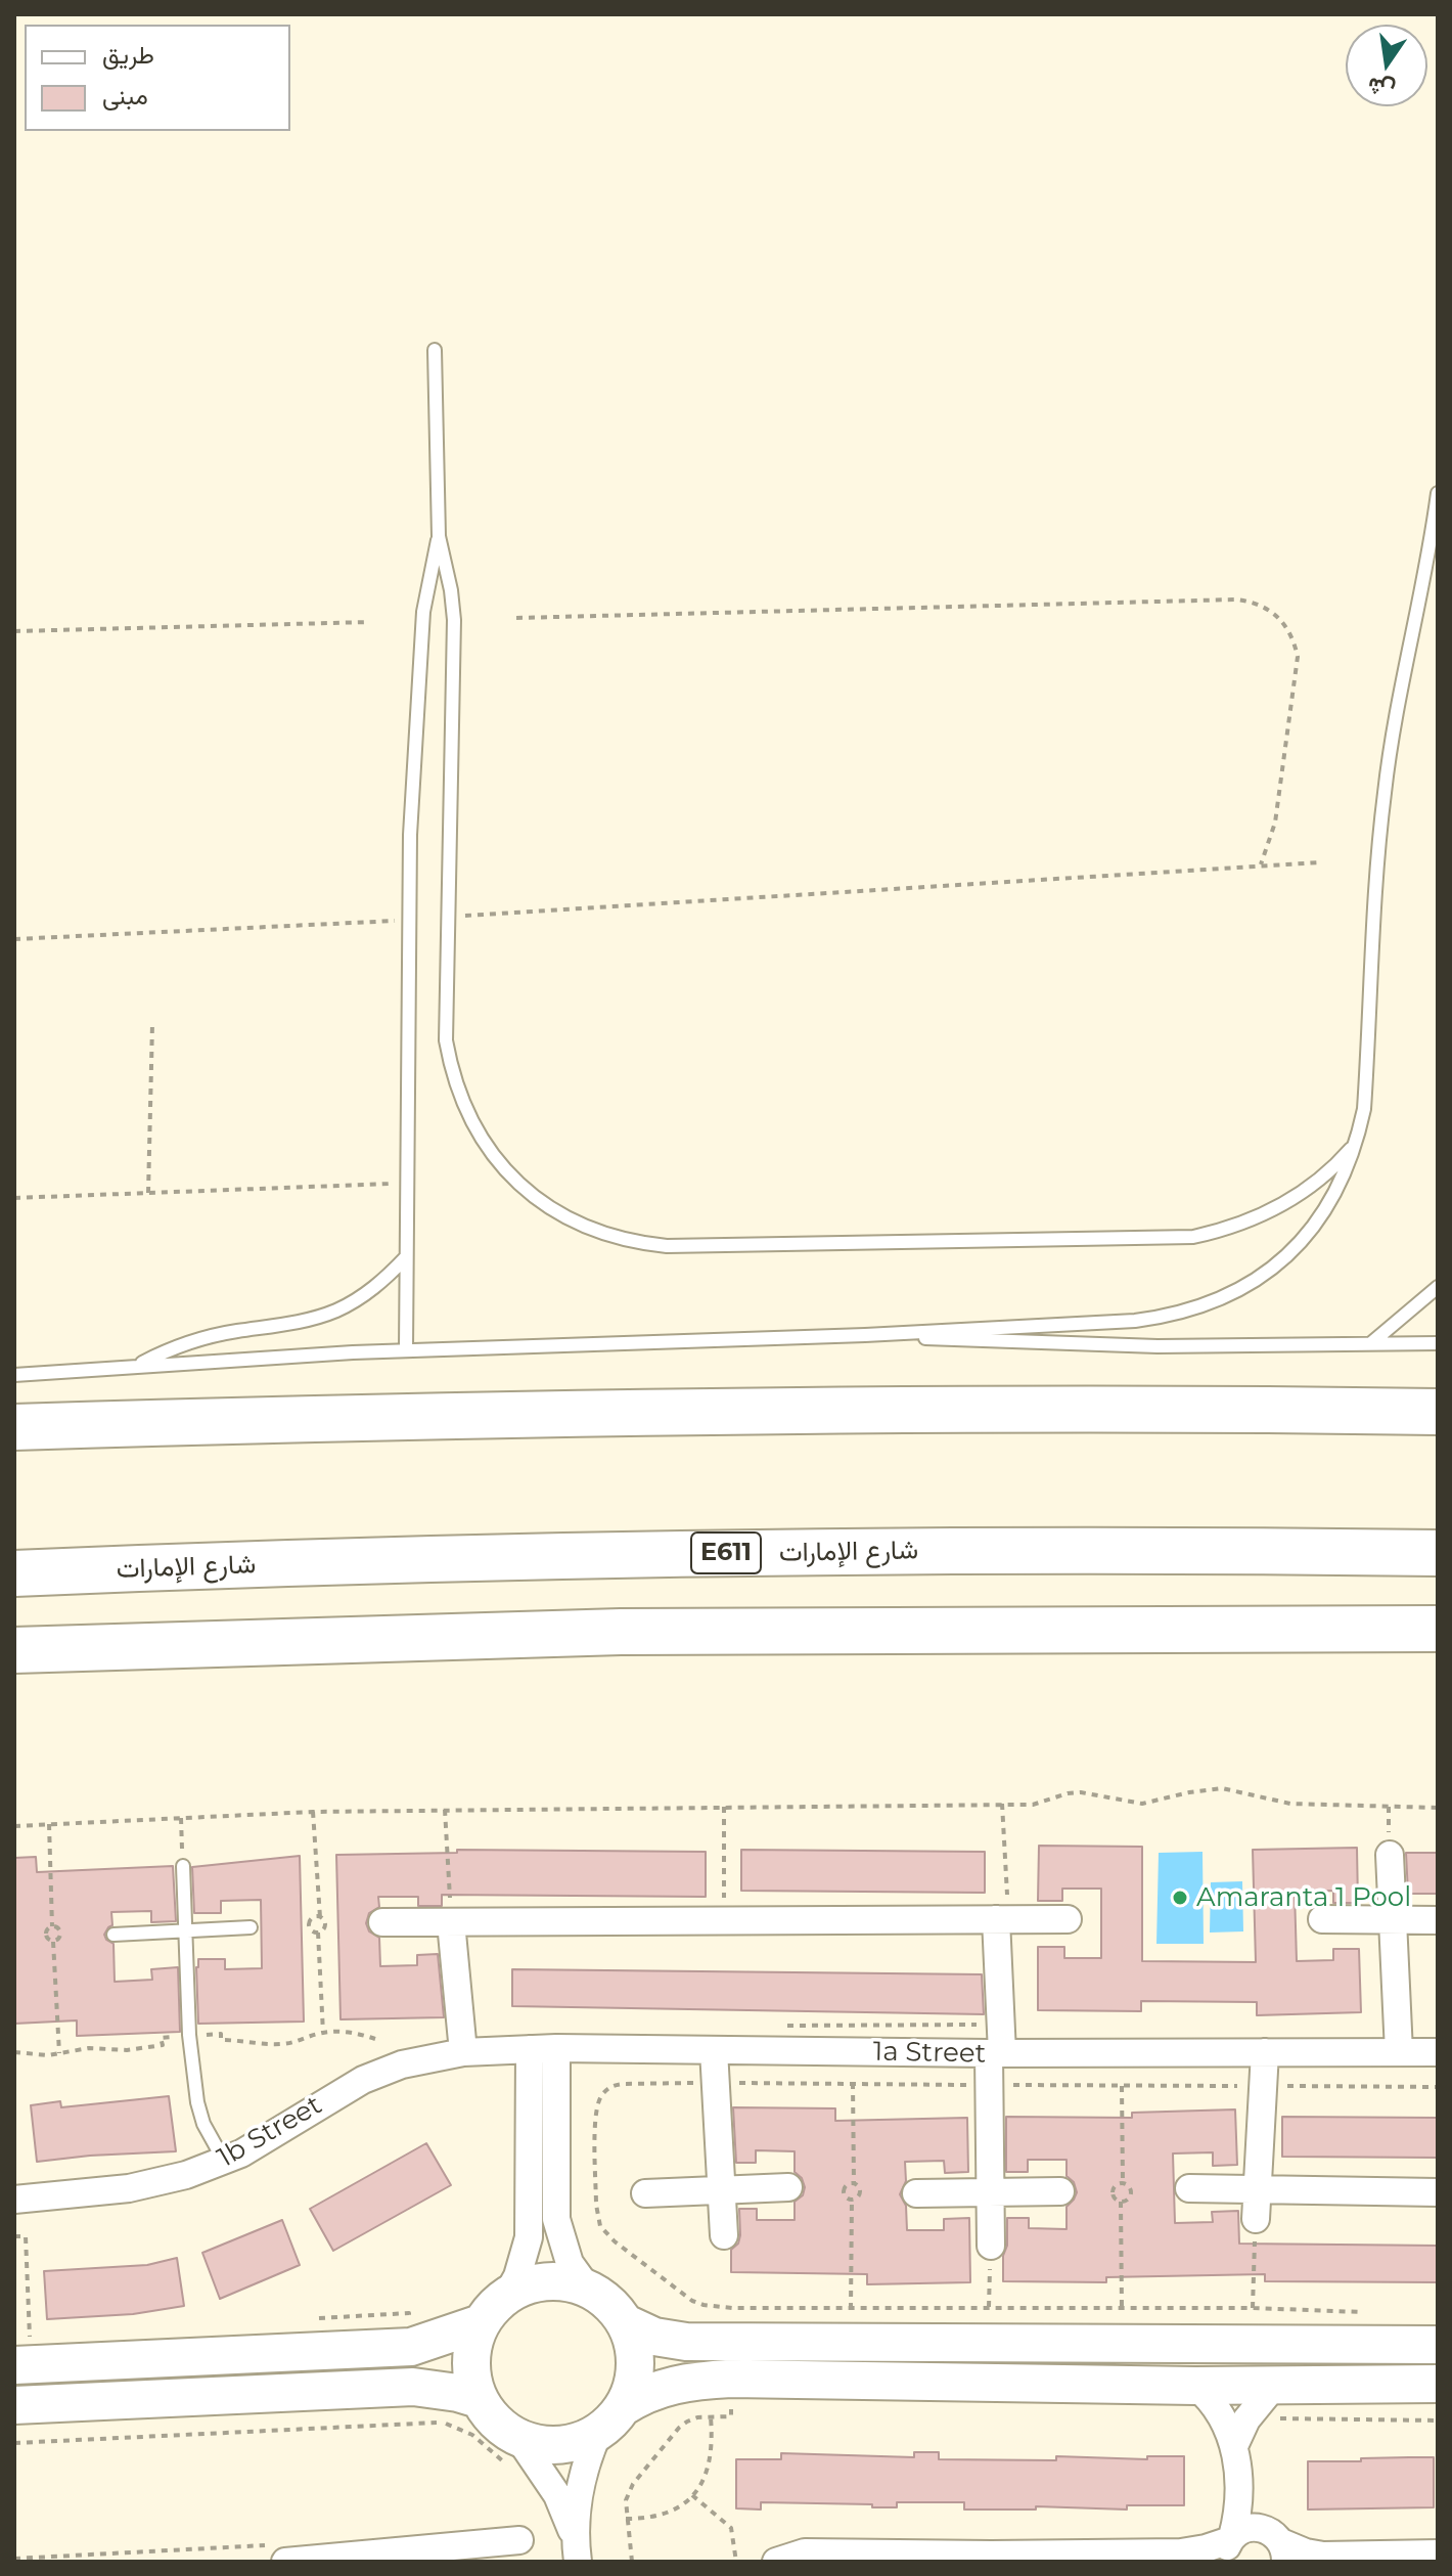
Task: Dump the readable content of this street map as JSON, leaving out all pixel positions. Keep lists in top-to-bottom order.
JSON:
{
  "streets": {
    "highway": ["شارع الإمارات", "E611"],
    "street": ["1a Street", "1b Street"]
  },
  "crossings": [
    ["1a Street", "1b Street"]
  ],
  "places": ["Amaranta 1 Pool"],
  "legend": ["طريق", "مبنى"],
  "north": "bottom"
}
